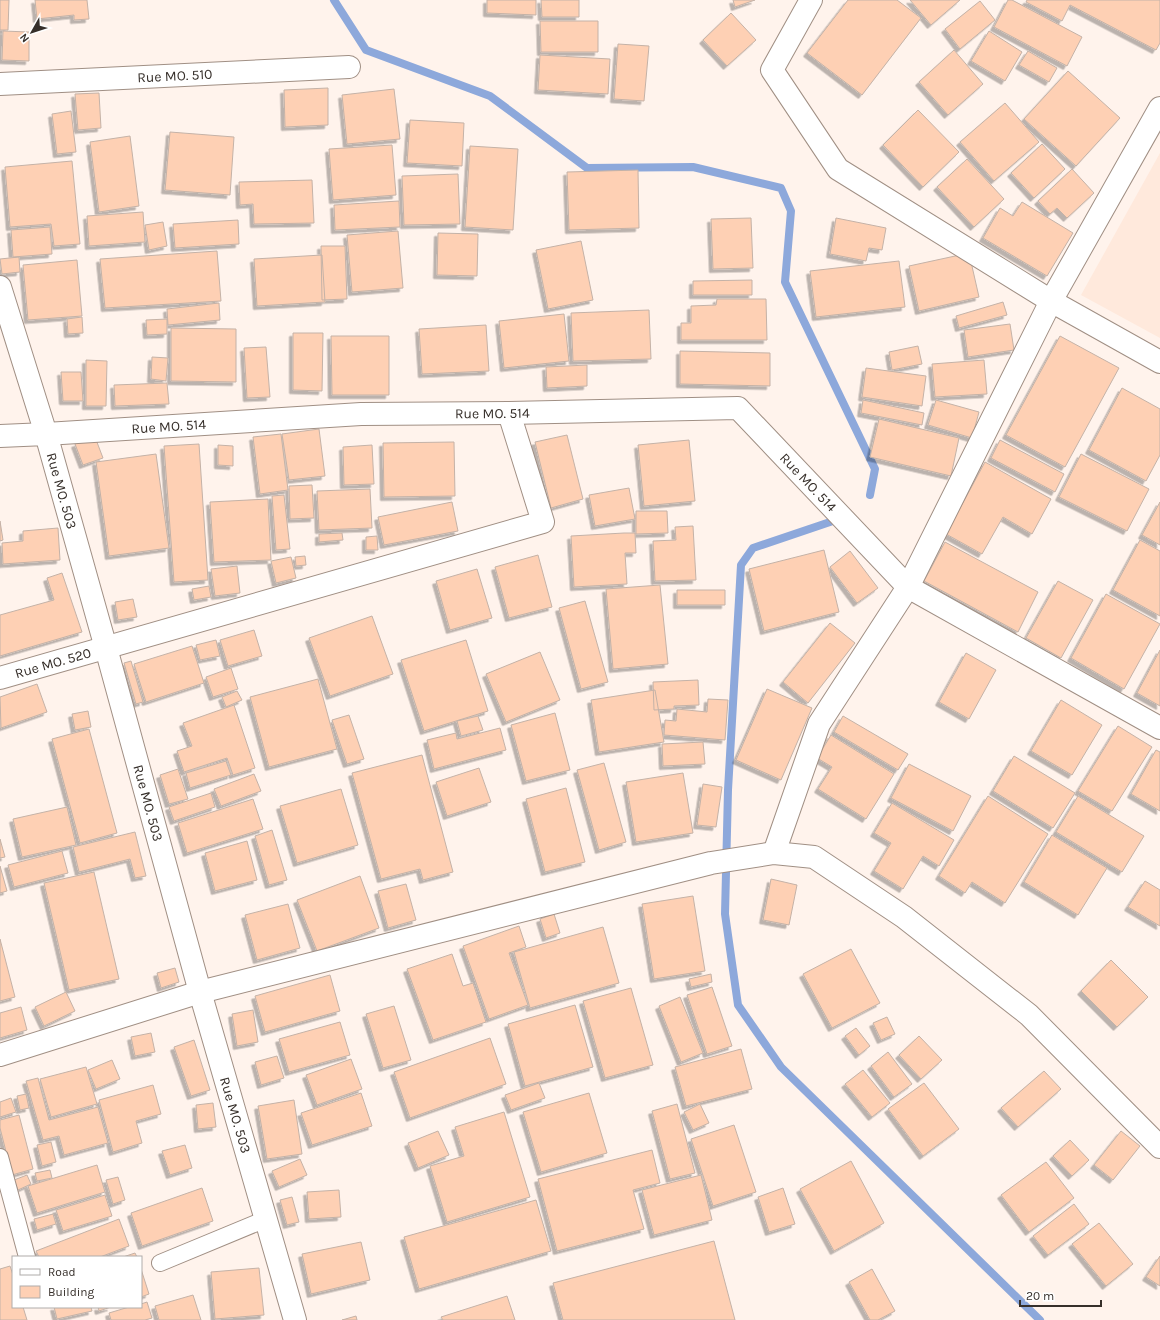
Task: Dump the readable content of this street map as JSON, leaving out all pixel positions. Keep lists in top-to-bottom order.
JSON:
{
  "streets": {
    "street": [
      "Rue MO. 510",
      "Rue MO. 514",
      "Rue MO. 503",
      "Rue MO. 520"
    ]
  },
  "crossings": [
    ["Rue MO. 514", "Rue MO. 503"],
    ["Rue MO. 514", "Rue MO. 520"],
    ["Rue MO. 503", "Rue MO. 520"]
  ],
  "legend": ["Road", "Building"],
  "scale_bar": "20 m",
  "north": "bottom left"
}
